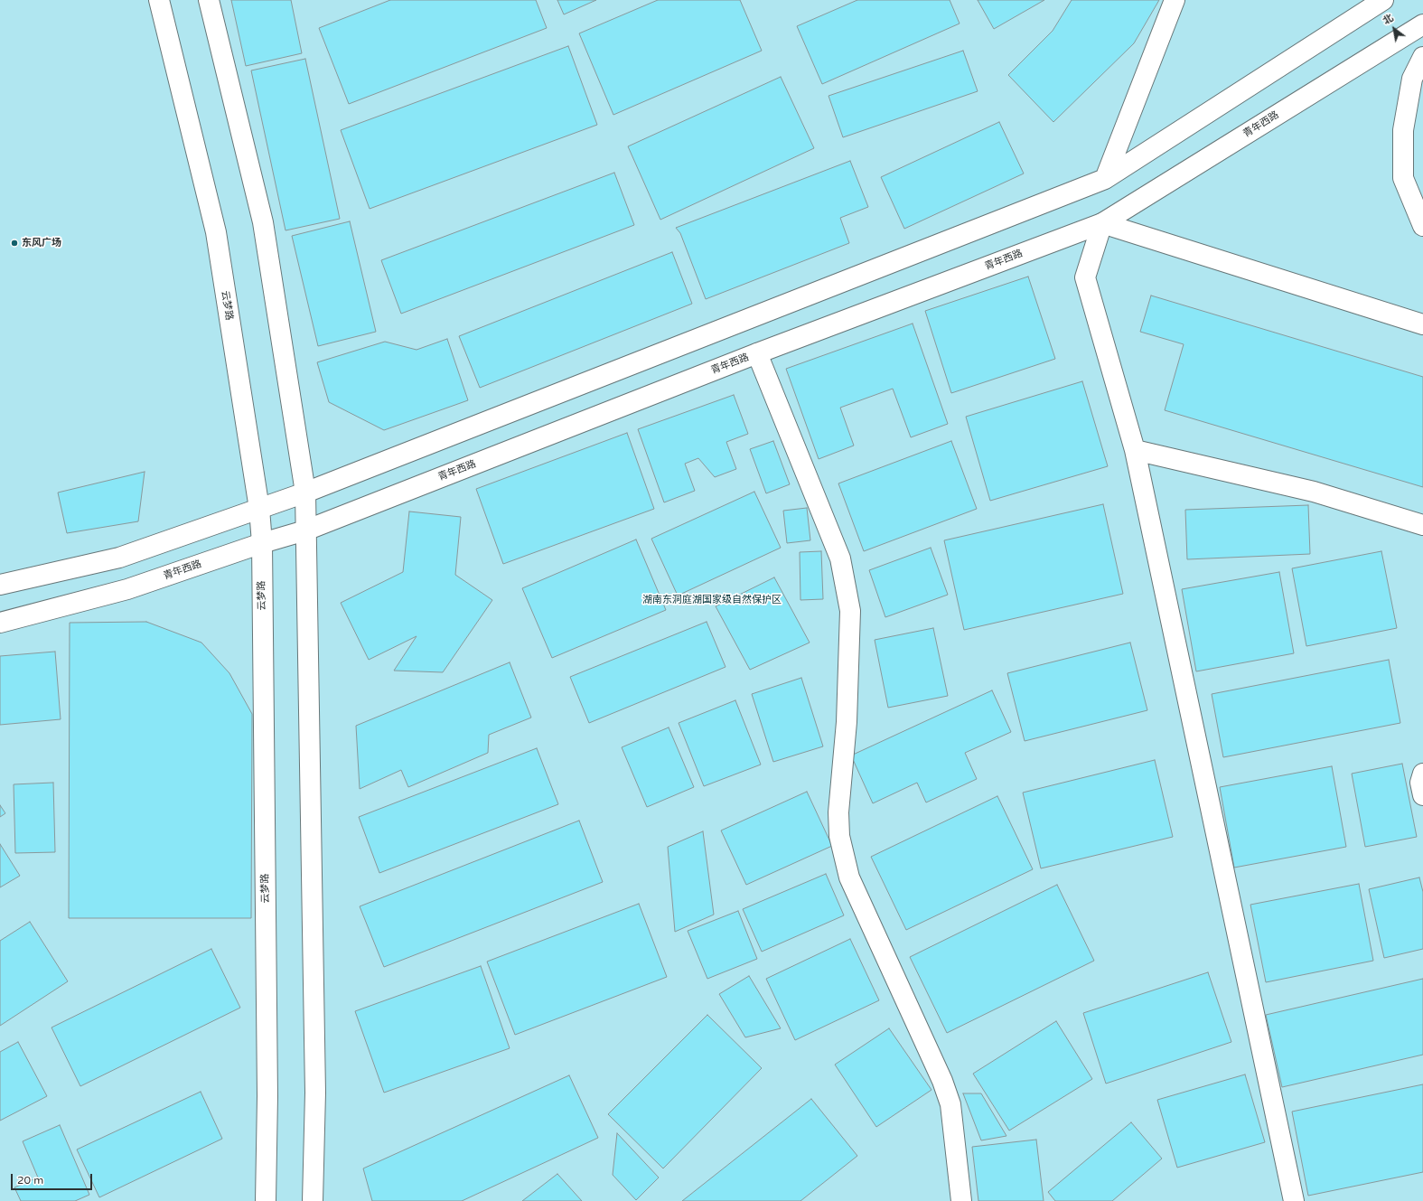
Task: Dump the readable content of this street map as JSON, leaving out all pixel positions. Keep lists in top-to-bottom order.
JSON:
{
  "streets": {
    "main road": ["青年西路", "云梦路"]
  },
  "crossings": [
    ["青年西路", "云梦路"]
  ],
  "parks": ["湖南东洞庭湖国家级自然保护区"],
  "places": ["东风广场"],
  "scale_bar": "20 m",
  "north": "top left"
}
